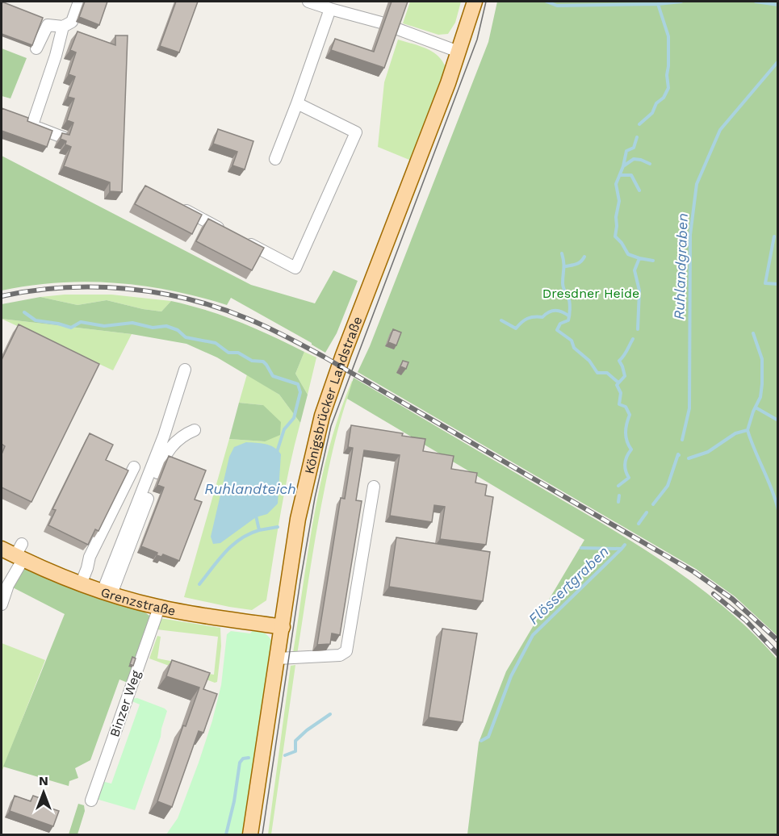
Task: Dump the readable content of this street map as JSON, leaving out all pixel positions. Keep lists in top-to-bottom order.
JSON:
{
  "streets": {
    "main road": ["Königsbrücker Landstraße", "Grenzstraße"],
    "street": ["Binzer Weg"]
  },
  "crossings": [
    ["Königsbrücker Landstraße", "Grenzstraße"],
    ["Grenzstraße", "Binzer Weg"]
  ],
  "water": ["Ruhlandgraben", "Ruhlandteich", "Flössertgraben"],
  "parks": ["Dresdner Heide"],
  "north": "top"
}
